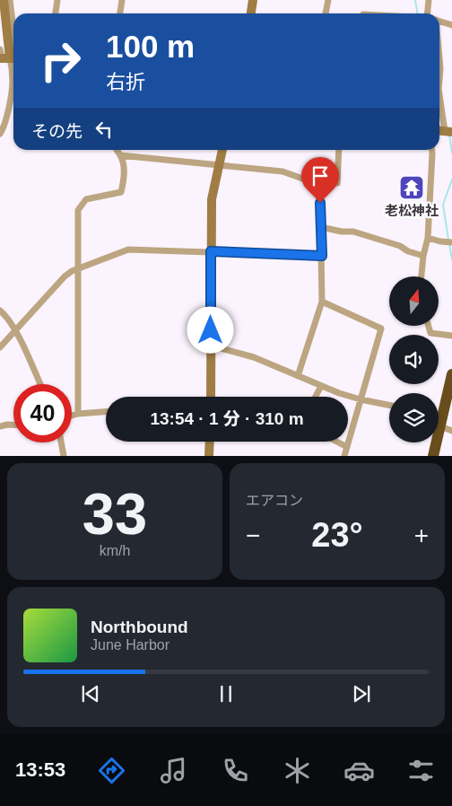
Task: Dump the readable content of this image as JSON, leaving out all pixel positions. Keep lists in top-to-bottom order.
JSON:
{
  "places": {
    "temple": ["老松神社"]
  },
  "north": "top",
  "page": {
    "turn": ["100 m", "右折"],
    "then": "その先",
    "limit": "40",
    "trip": "13:54 · 1 分 · 310 m",
    "tile": [
      ["33", "km/h"],
      "エアコン"
    ],
    "heat": ["−", "23°", "+"],
    "song": ["Northbound", "June Harbor"],
    "tabs": "13:53"
  }
}
